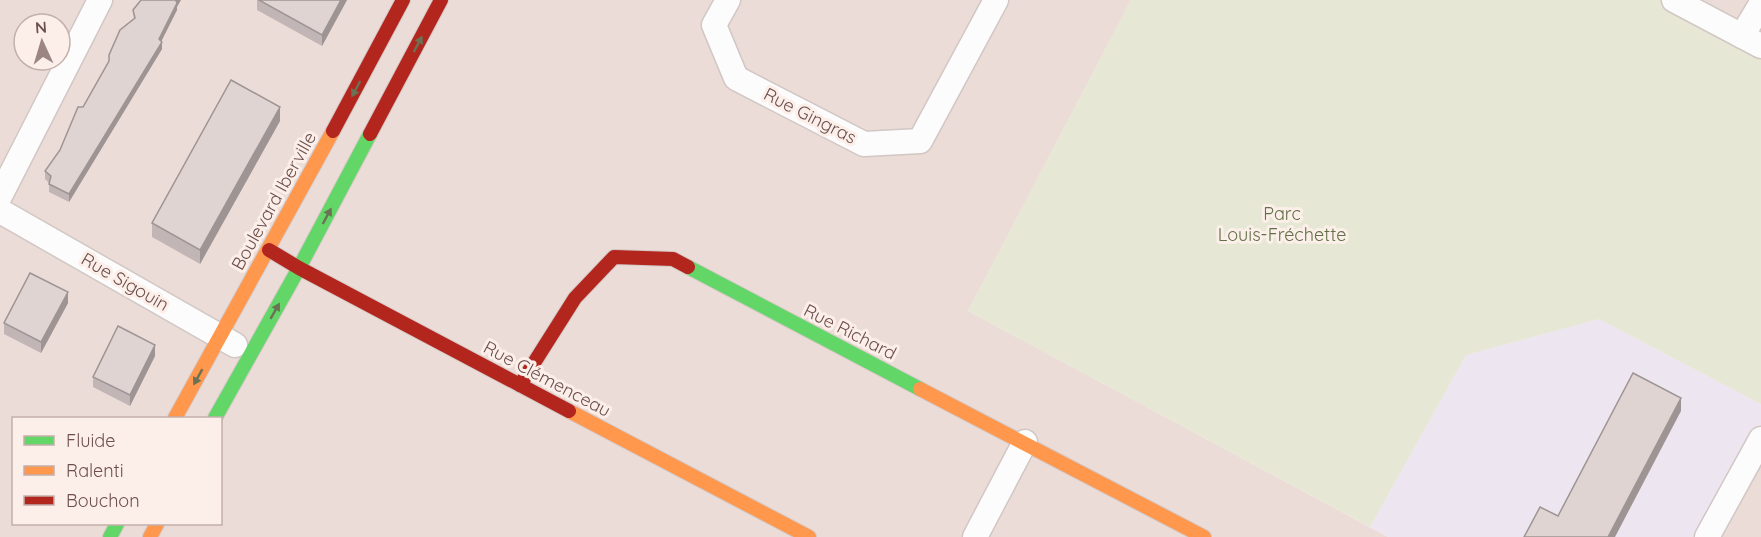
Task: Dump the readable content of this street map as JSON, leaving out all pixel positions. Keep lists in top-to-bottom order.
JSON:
{
  "streets": {
    "street": [
      "Rue Gingras",
      "Boulevard Iberville",
      "Rue Sigouin",
      "Rue Richard",
      "Rue Clémenceau"
    ]
  },
  "crossings": [
    ["Boulevard Iberville", "Rue Sigouin"],
    ["Boulevard Iberville", "Rue Clémenceau"],
    ["Rue Richard", "Rue Clémenceau"]
  ],
  "parks": ["Parc Louis-Fréchette"],
  "legend": ["Fluide", "Ralenti", "Bouchon"],
  "north": "top"
}
